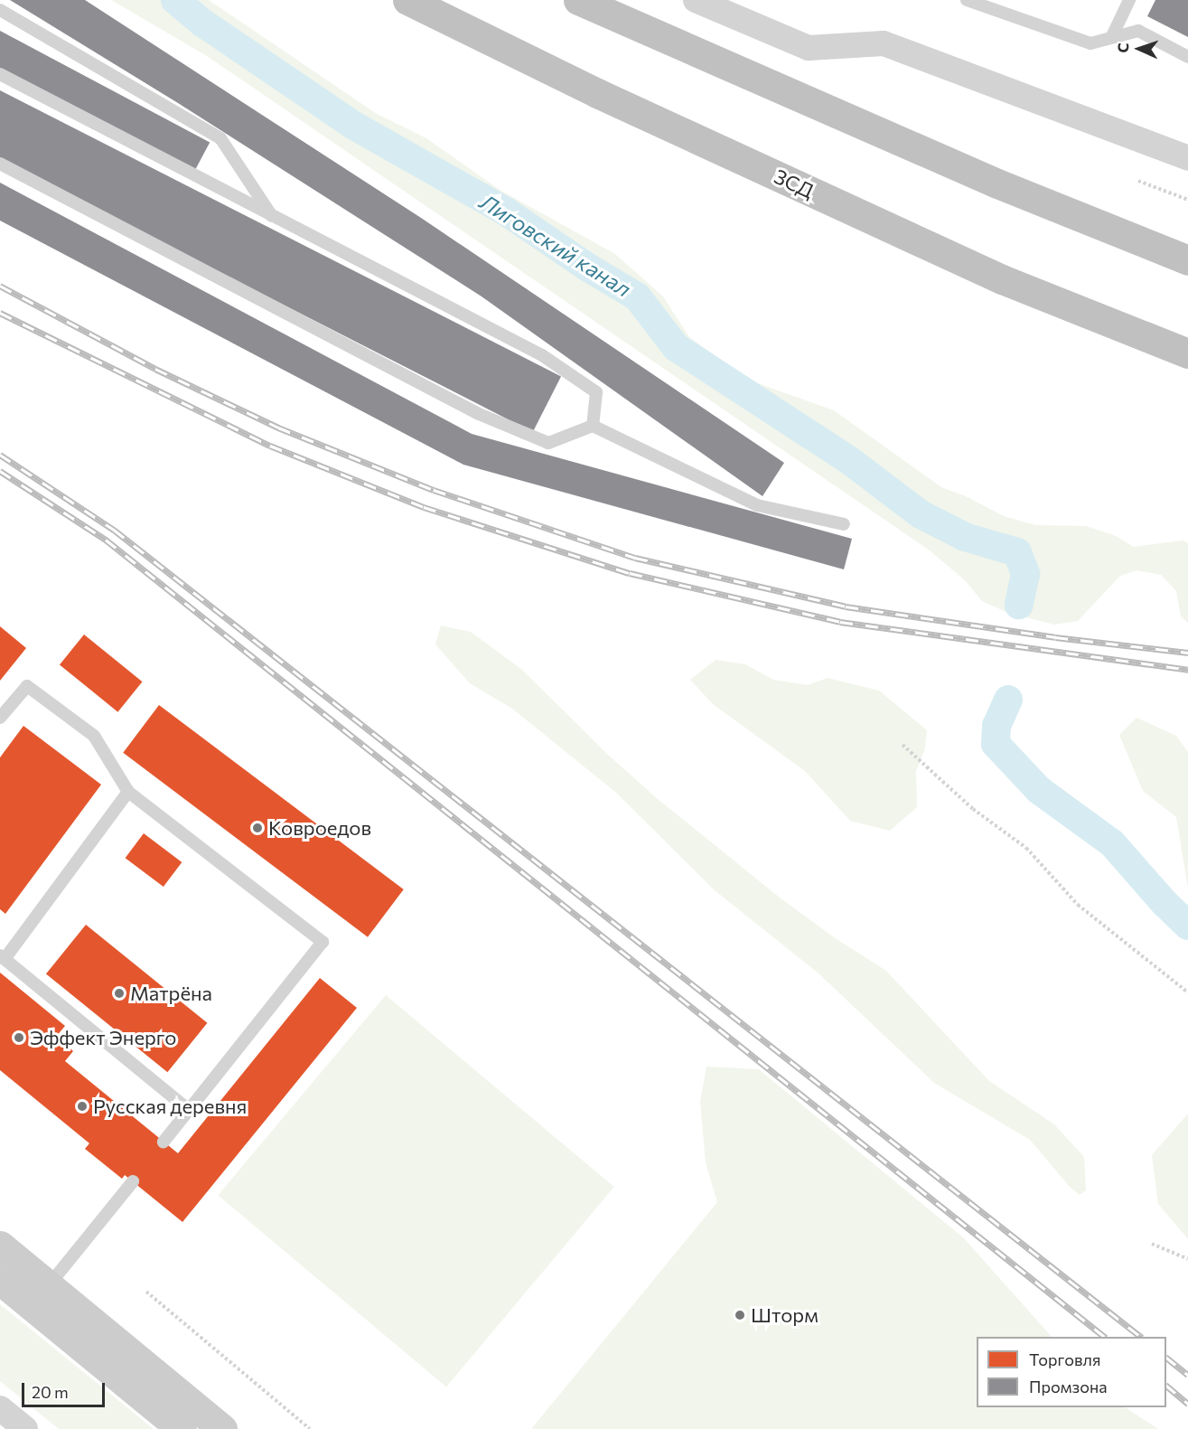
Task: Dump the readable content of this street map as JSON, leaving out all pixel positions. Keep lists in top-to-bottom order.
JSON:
{
  "streets": {
    "highway": ["ЗСД"]
  },
  "water": ["Лиговский канал"],
  "places": [
    "Ковроедов",
    "Матрёна",
    "Эффект Энерго",
    "Русская деревня",
    "Шторм"
  ],
  "legend": ["Торговля", "Промзона"],
  "scale_bar": "20 m",
  "north": "left"
}
